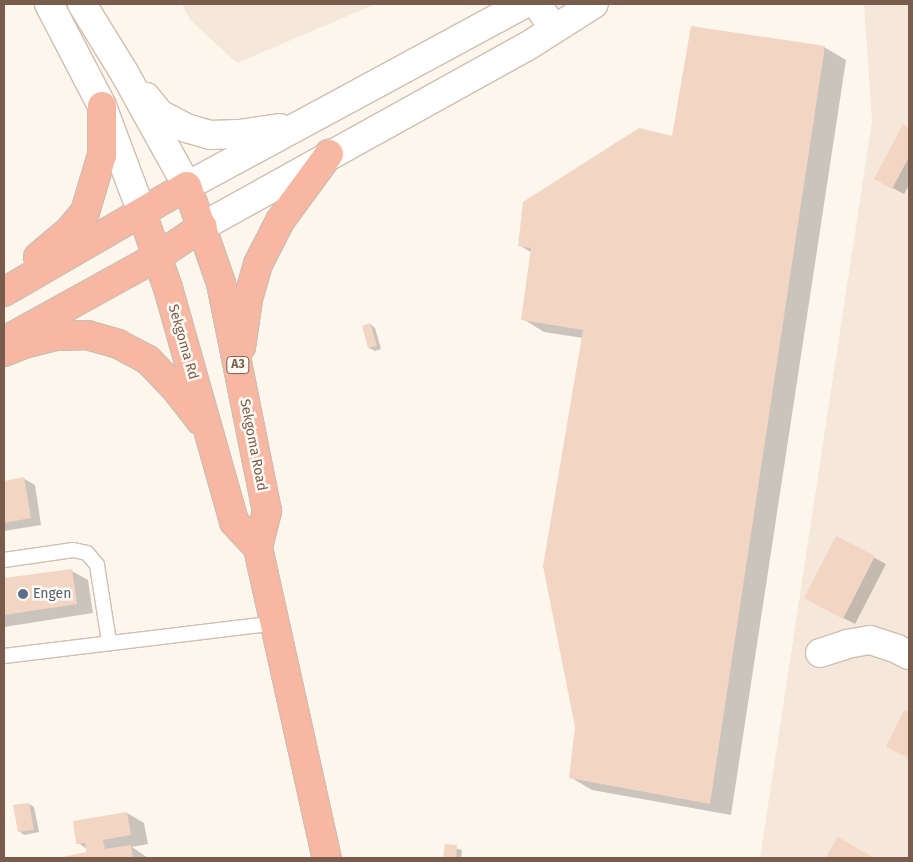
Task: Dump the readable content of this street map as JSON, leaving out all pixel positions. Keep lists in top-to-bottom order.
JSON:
{
  "streets": {
    "highway": ["Sekgoma Rd", "A3", "Sekgoma Road"]
  },
  "places": ["Engen"]
}
